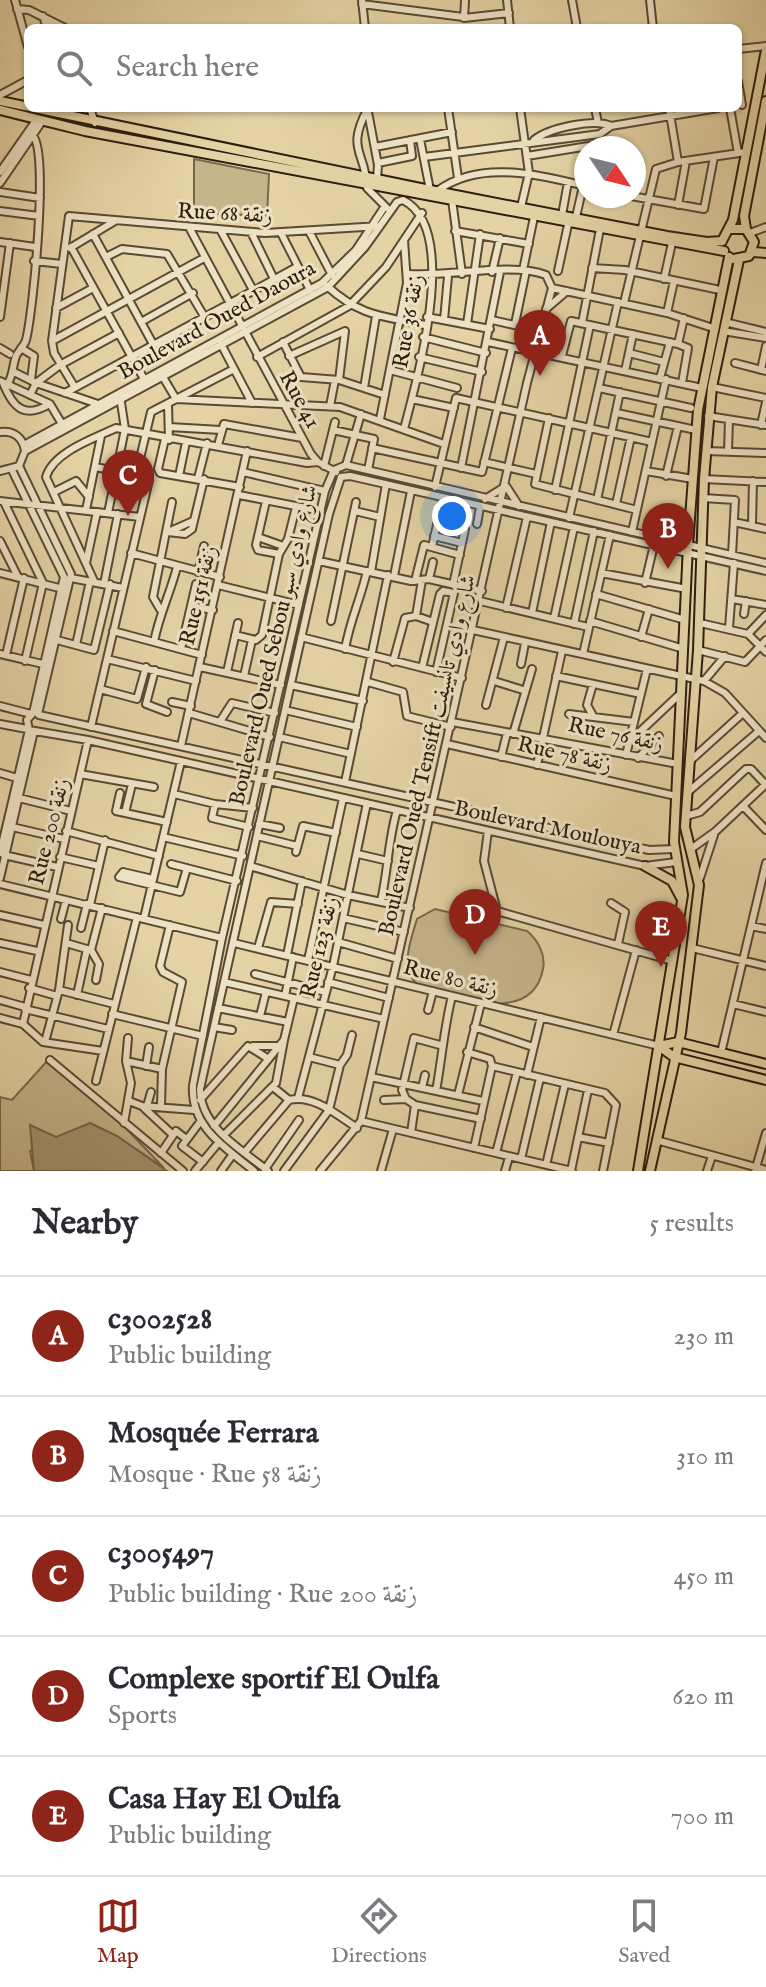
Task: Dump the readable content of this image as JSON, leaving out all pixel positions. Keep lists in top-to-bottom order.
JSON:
{
  "streets": {
    "street": [
      "Rue 68 زنقة",
      "Boulevard Oued Daoura",
      "Rue 36 زنقة",
      "Rue 41",
      "Rue 151 زنقة",
      "Boulevard Oued Sebou شارع وادي سبو",
      "Rue 76 زنقة",
      "Rue 78 زنقة",
      "Boulevard Oued Tensift شارع وادي تانسيفت",
      "Boulevard Moulouya",
      "Rue 200 زنقة",
      "Rue 123 زنقة",
      "Rue 80 زنقة"
    ]
  },
  "crossings": [
    ["Rue 68 زنقة", "Boulevard Oued Daoura"],
    ["Rue 68 زنقة", "Rue 41"],
    ["Boulevard Oued Daoura", "Rue 41"],
    ["Rue 151 زنقة", "Boulevard Moulouya"],
    ["Boulevard Oued Sebou شارع وادي سبو", "Boulevard Oued Tensift شارع وادي تانسيفت"],
    ["Boulevard Oued Sebou شارع وادي سبو", "Boulevard Moulouya"],
    ["Boulevard Oued Sebou شارع وادي سبو", "Rue 80 زنقة"],
    ["Rue 76 زنقة", "Boulevard Oued Tensift شارع وادي تانسيفت"],
    ["Rue 78 زنقة", "Boulevard Oued Tensift شارع وادي تانسيفت"],
    ["Boulevard Oued Tensift شارع وادي تانسيفت", "Boulevard Moulouya"],
    ["Boulevard Oued Tensift شارع وادي تانسيفت", "Rue 80 زنقة"],
    ["Boulevard Moulouya", "Rue 200 زنقة"],
    ["Boulevard Moulouya", "Rue 123 زنقة"],
    ["Rue 123 زنقة", "Rue 80 زنقة"]
  ],
  "north": "bottom right",
  "page": {
    "search": "Search here",
    "pins": [
      "A",
      "C",
      "B",
      "D",
      "E"
    ],
    "heading": ["Nearby", "5 results"],
    "list": [
      {
        "mark": "A",
        "name": "c3002528",
        "note": "Public building",
        "value": "230 m"
      },
      {
        "mark": "B",
        "name": "Mosquée Ferrara",
        "note": "Mosque · Rue 58 زنقة",
        "value": "310 m"
      },
      {
        "mark": "C",
        "name": "c3005497",
        "note": "Public building · Rue 200 زنقة",
        "value": "450 m"
      },
      {
        "mark": "D",
        "name": "Complexe sportif El Oulfa",
        "note": "Sports",
        "value": "620 m"
      },
      {
        "mark": "E",
        "name": "Casa Hay El Oulfa",
        "note": "Public building",
        "value": "700 m"
      }
    ],
    "nav": ["Map", "Directions", "Saved"]
  }
}
